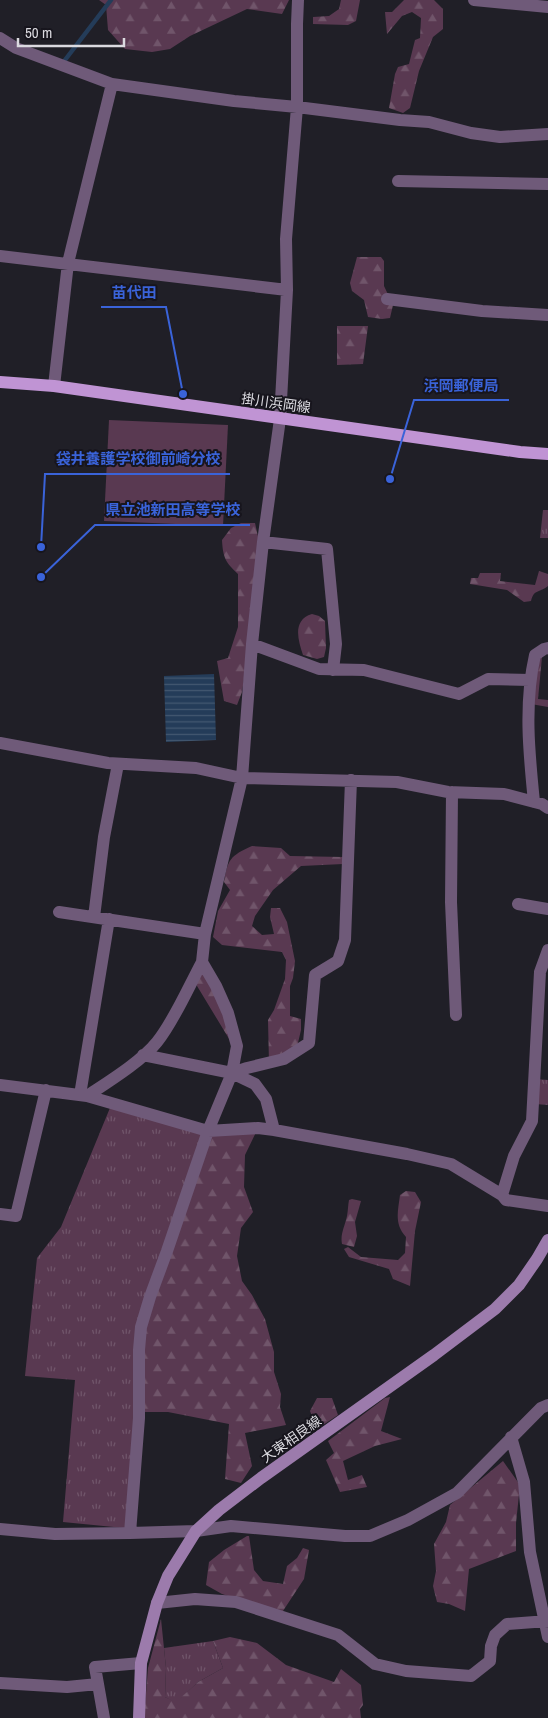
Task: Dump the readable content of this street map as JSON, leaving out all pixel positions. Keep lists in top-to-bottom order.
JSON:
{
  "streets": {
    "main road": ["掛川浜岡線", "大東相良線"]
  },
  "places": [
    "苗代田",
    "浜岡郵便局",
    "袋井養護学校御前崎分校",
    "県立池新田高等学校"
  ],
  "scale_bar": "50 m"
}
